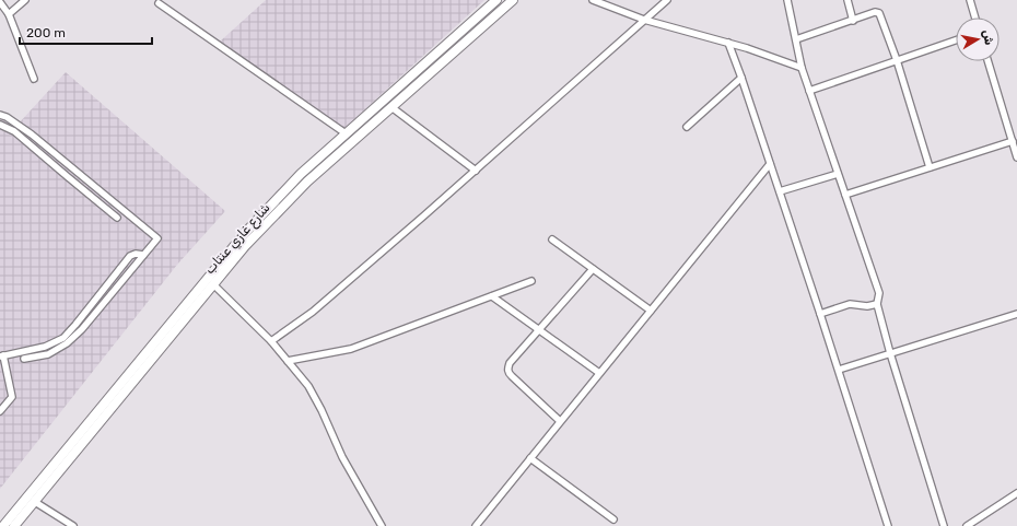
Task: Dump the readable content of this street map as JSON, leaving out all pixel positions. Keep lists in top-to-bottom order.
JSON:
{
  "streets": {
    "highway": ["شارع غازي عنتاب"]
  },
  "scale_bar": "200 m",
  "north": "right"
}
